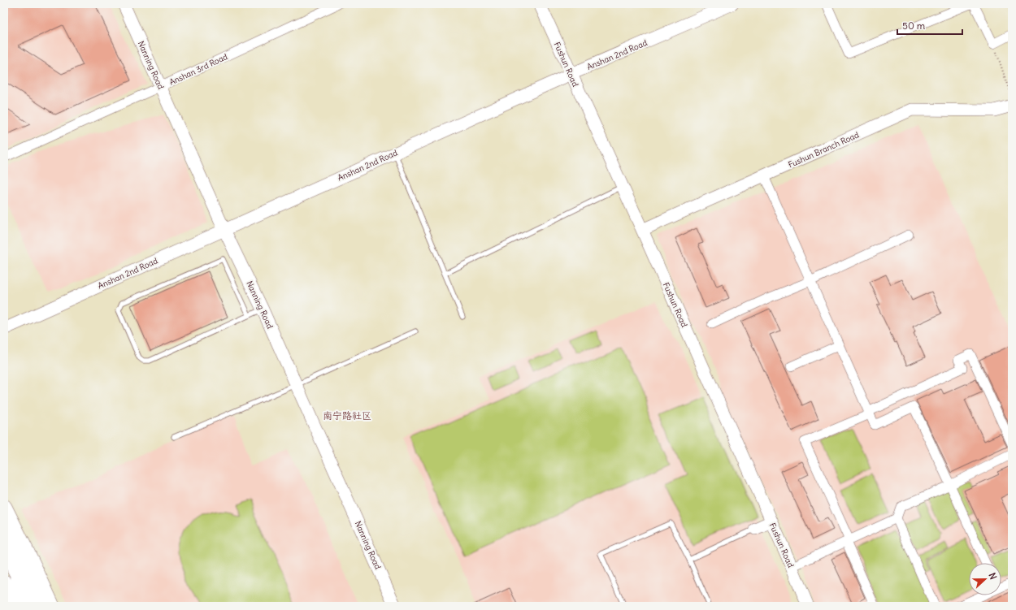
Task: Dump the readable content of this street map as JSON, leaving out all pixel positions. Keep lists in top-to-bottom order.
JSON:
{
  "streets": {
    "street": [
      "Anshan 2nd Road",
      "Fushun Road",
      "Nanning Road",
      "Anshan 3rd Road",
      "Fushun Branch Road"
    ]
  },
  "crossings": [
    ["Anshan 2nd Road", "Fushun Road"],
    ["Anshan 2nd Road", "Nanning Road"],
    ["Fushun Road", "Fushun Branch Road"],
    ["Nanning Road", "Anshan 3rd Road"]
  ],
  "districts": ["南宁路社区"],
  "scale_bar": "50 m",
  "north": "right"
}
